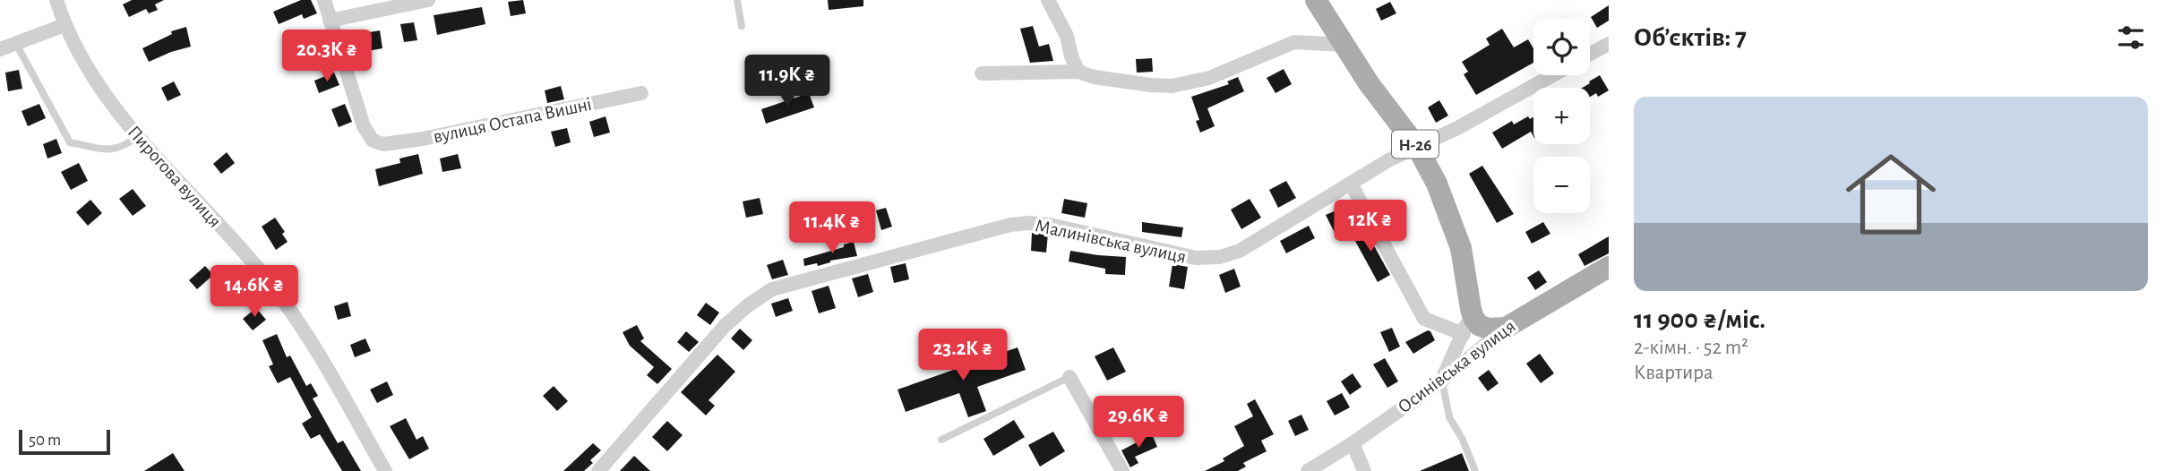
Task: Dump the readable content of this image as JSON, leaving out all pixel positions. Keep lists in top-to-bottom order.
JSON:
{
  "streets": {
    "main road": ["Н-26", "Осинівська вулиця"],
    "street": ["вулиця Остапа Вишні", "Пирогова вулиця", "Малинівська вулиця"]
  },
  "crossings": [
    ["Н-26", "Малинівська вулиця"]
  ],
  "scale_bar": "50 m",
  "page": {
    "heading": "Об’єктів: 7",
    "map_buttons": ["+", "−"],
    "price": [
      "20.3K ₴",
      "11.9K ₴",
      "12K ₴",
      "11.4K ₴",
      "14.6K ₴",
      "23.2K ₴",
      "29.6K ₴"
    ],
    "list": [
      {
        "name": "11 900 ₴/міс.",
        "note": "2-кімн. · 52 m² · Квартира"
      }
    ],
    "scale": "50 m"
  }
}
